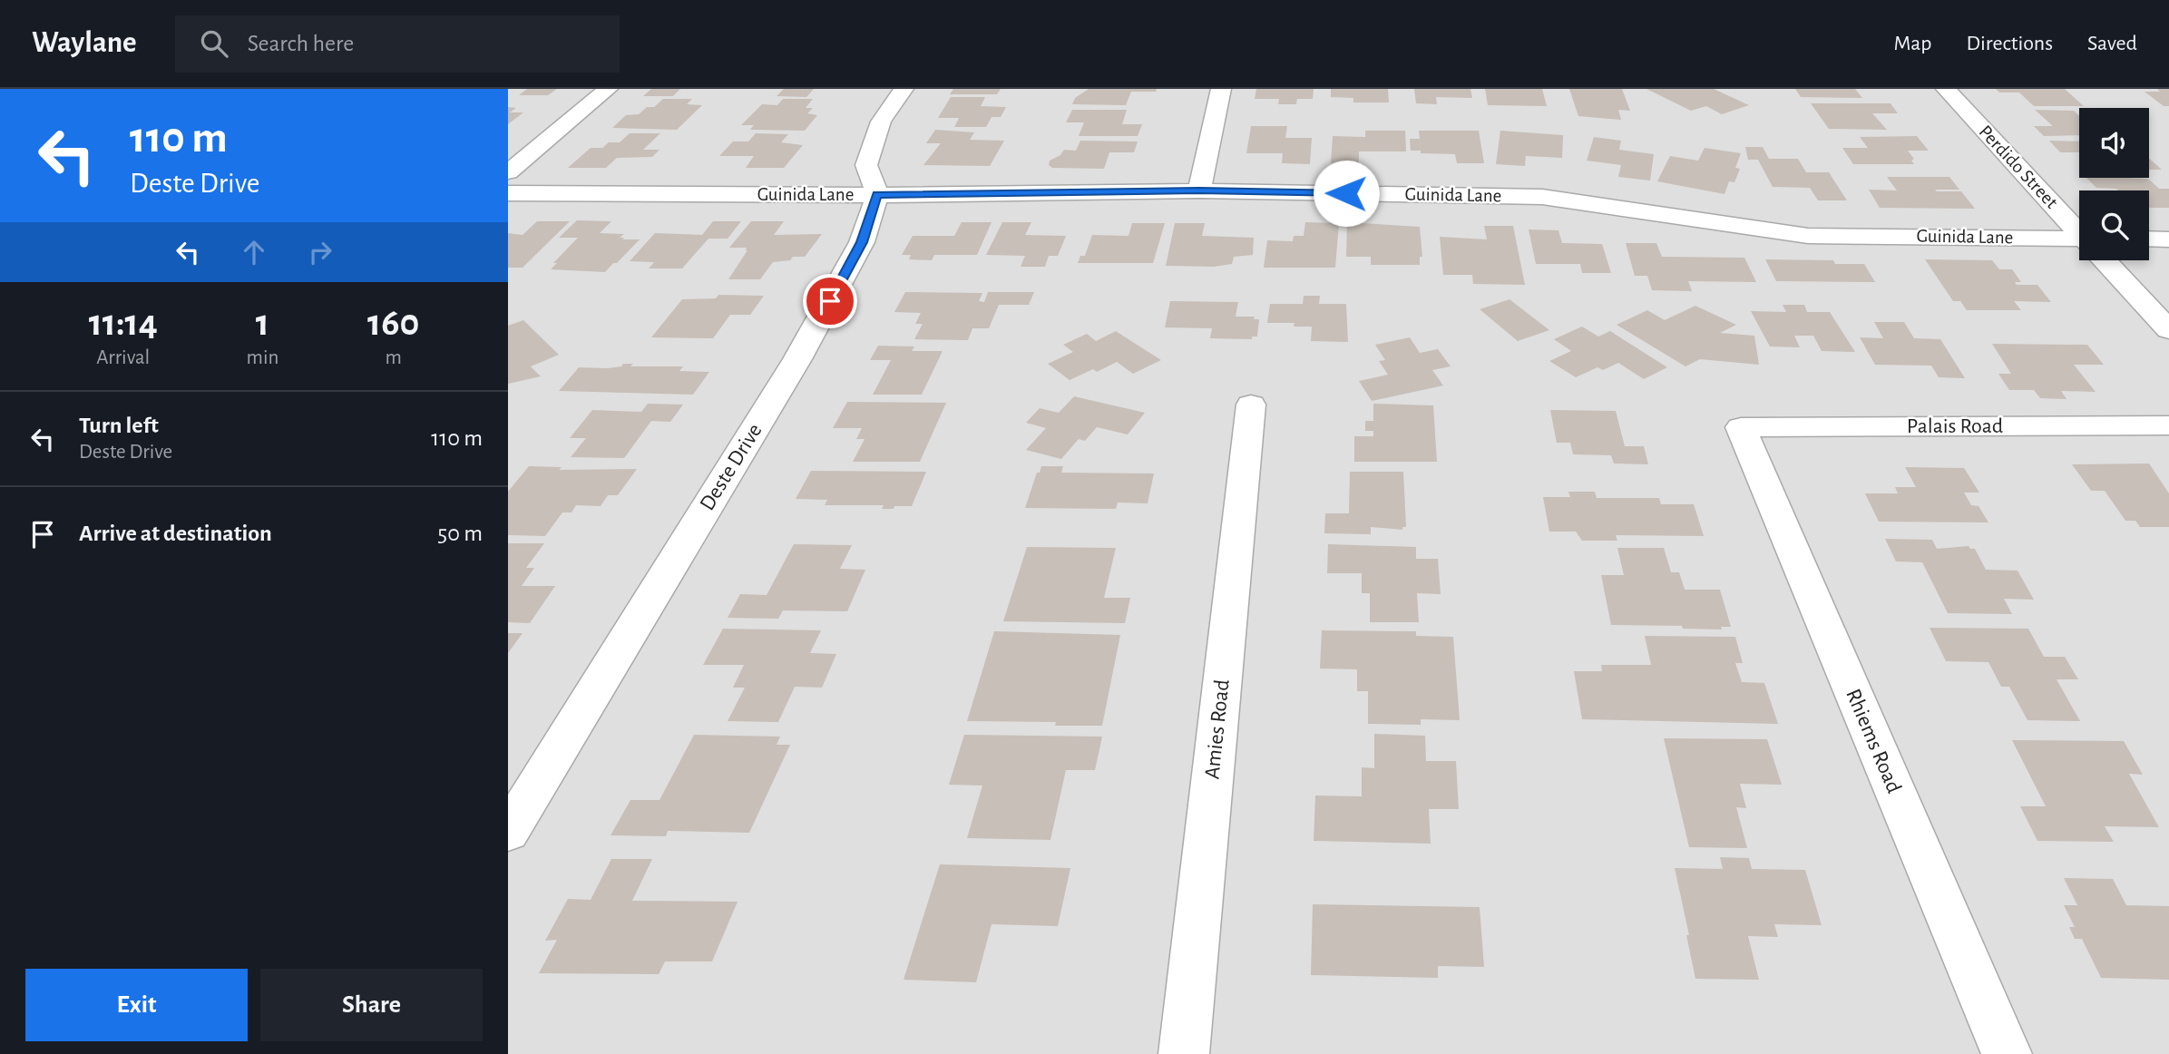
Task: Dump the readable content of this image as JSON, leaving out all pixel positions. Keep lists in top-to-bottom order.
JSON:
{
  "streets": {
    "street": [
      "Perdido Street",
      "Guinida Lane",
      "Palais Road",
      "Deste Drive",
      "Amies Road",
      "Rhiems Road"
    ]
  },
  "crossings": [
    ["Guinida Lane", "Deste Drive"],
    ["Palais Road", "Rhiems Road"]
  ],
  "page": {
    "header": "Waylane",
    "search": "Search here",
    "nav": ["Map", "Directions", "Saved"],
    "turn": ["110 m", "Deste Drive"],
    "eta": [
      "11:14",
      "Arrival",
      "1",
      "min",
      "160",
      "m"
    ],
    "list": [
      {
        "name": "Turn left",
        "note": "Deste Drive",
        "value": "110 m"
      },
      {
        "name": "Arrive at destination",
        "value": "50 m"
      }
    ],
    "buttons": ["Exit", "Share"]
  }
}
